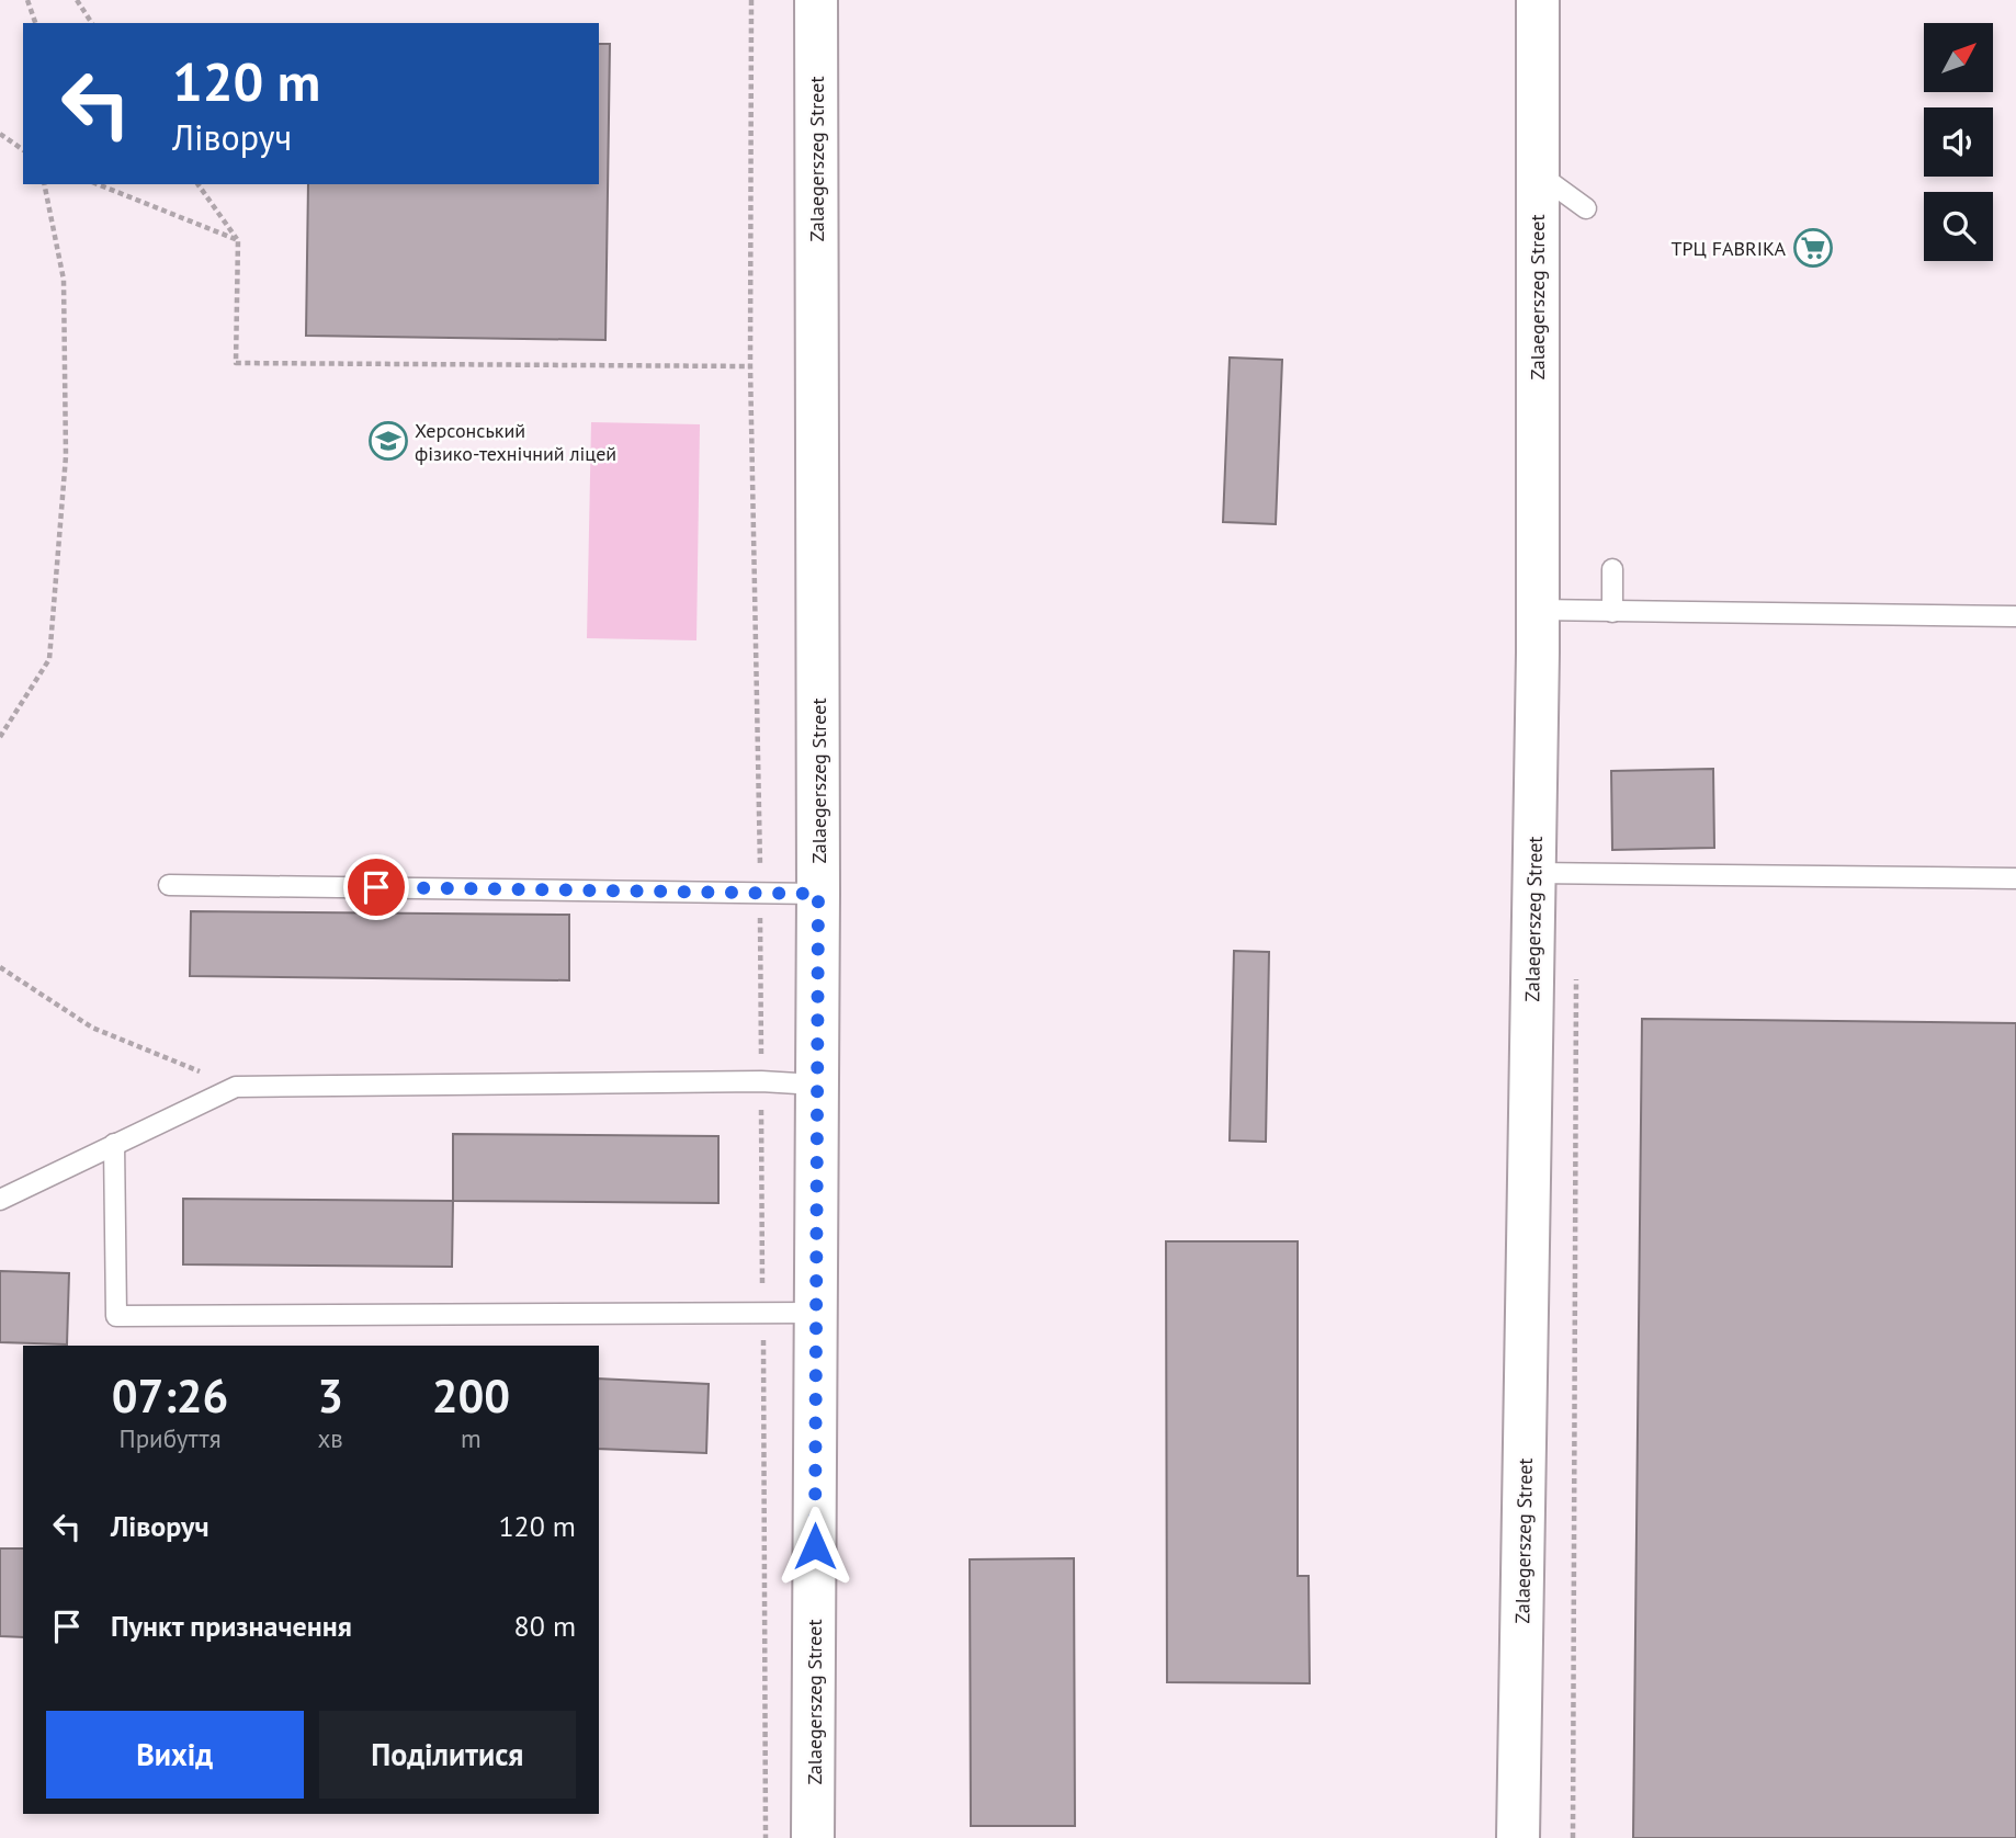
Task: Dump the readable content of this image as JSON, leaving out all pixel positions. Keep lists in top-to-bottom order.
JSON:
{
  "streets": {
    "main road": ["Zalaegerszeg Street"]
  },
  "places": {
    "supermarket": ["ТРЦ FABRIKA"],
    "school or university": ["Херсонський фізико-технічний ліцей"]
  },
  "north": "top right",
  "page": {
    "turn": ["120 m", "Ліворуч"],
    "eta": [
      "07:26",
      "Прибуття",
      "3",
      "хв",
      "200",
      "m"
    ],
    "list": [
      {
        "name": "Ліворуч",
        "value": "120 m"
      },
      {
        "name": "Пункт призначення",
        "value": "80 m"
      }
    ],
    "buttons": ["Вихід", "Поділитися"]
  }
}
